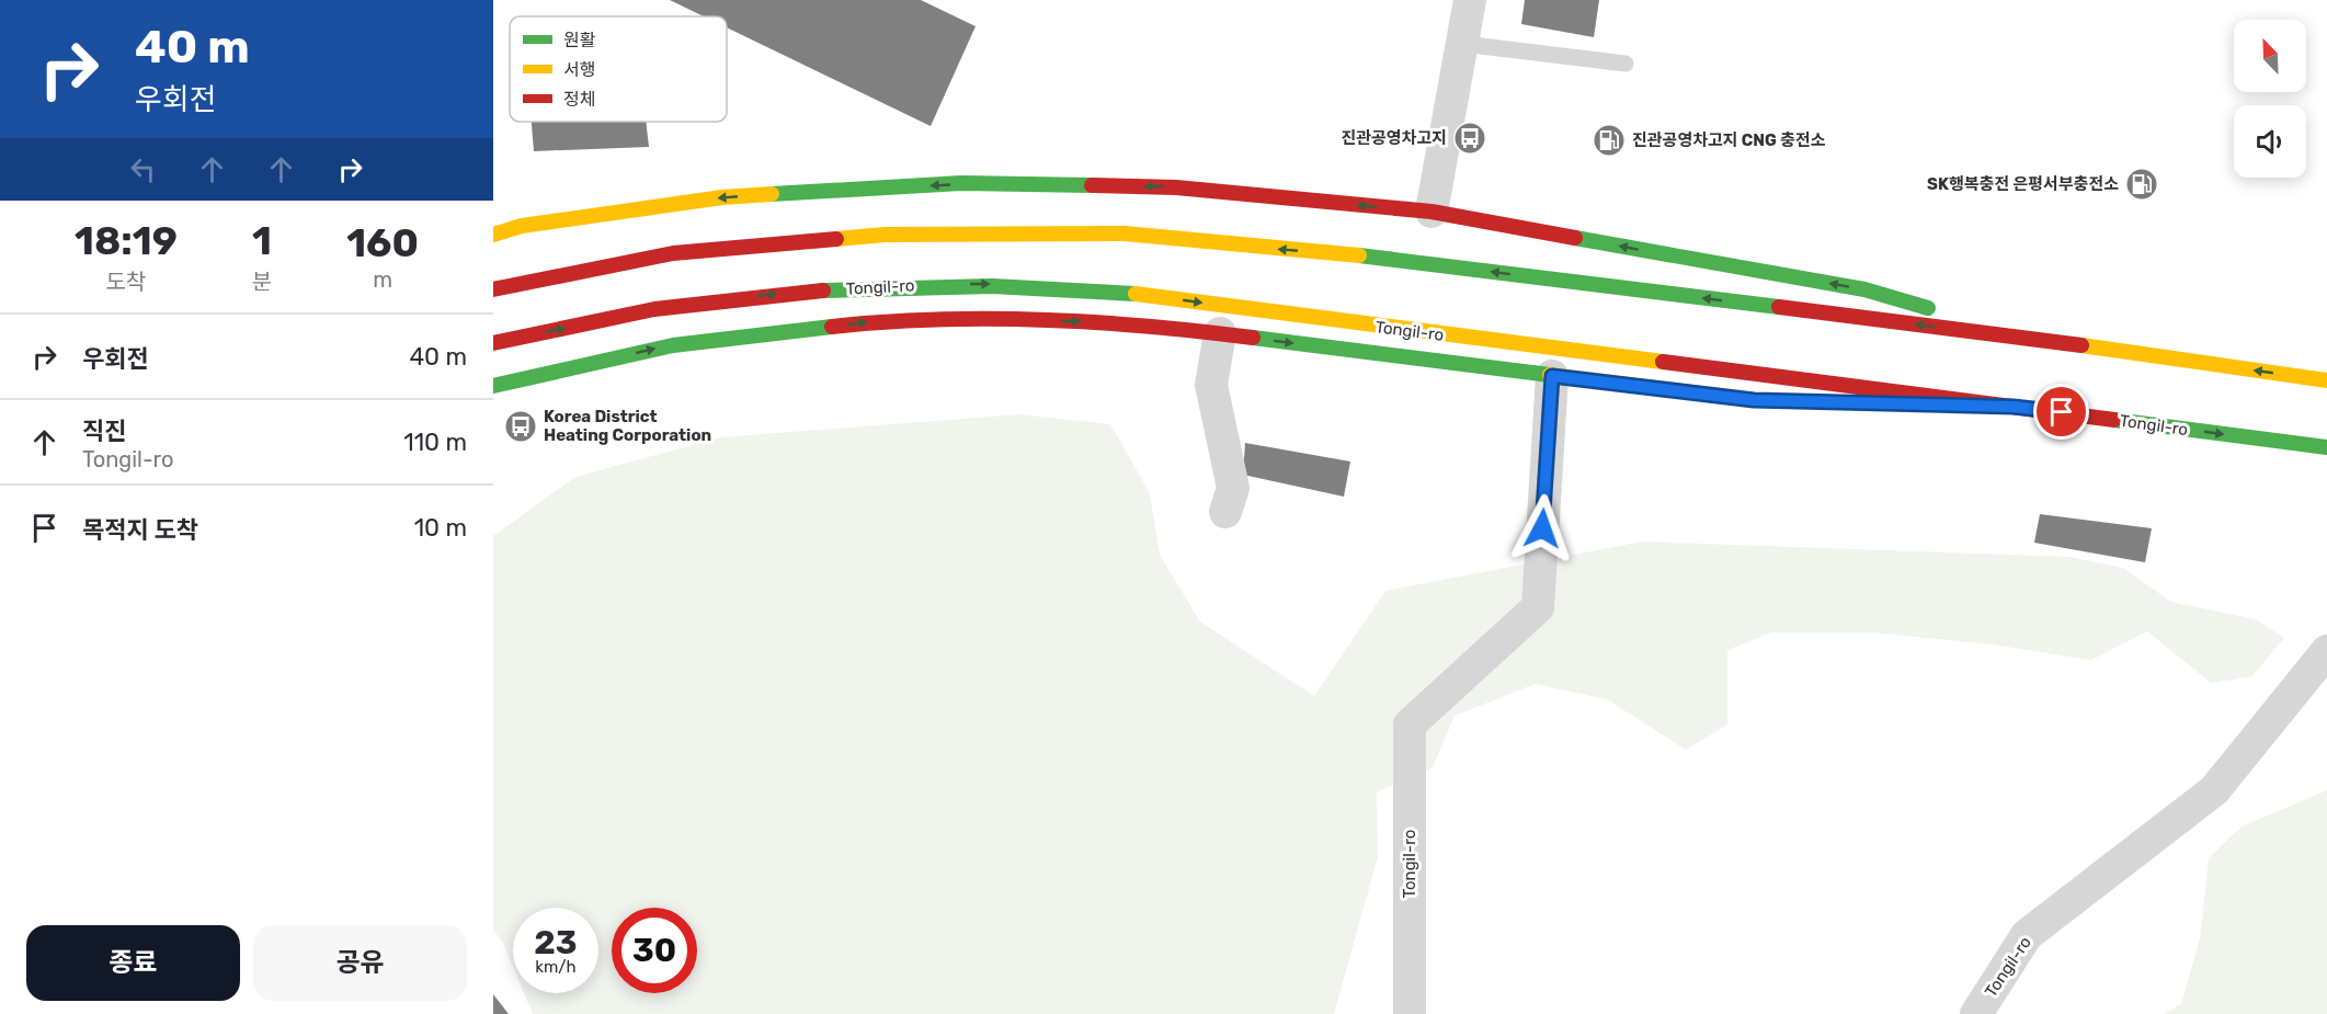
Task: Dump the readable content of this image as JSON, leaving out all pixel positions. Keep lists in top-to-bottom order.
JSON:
{
  "streets": {
    "main road": ["Tongil-ro"]
  },
  "one_way": ["Tongil-ro"],
  "places": {
    "bus stop": ["진관공영차고지", "Korea District Heating Corporation"],
    "fuel station": ["진관공영차고지 CNG 충전소", "SK행복충전 은평서부충전소"]
  },
  "legend": ["원활", "서행", "정체"],
  "north": "top left",
  "page": {
    "turn": ["40 m", "우회전"],
    "eta": [
      "18:19",
      "도착",
      "1",
      "분",
      "160",
      "m"
    ],
    "list": [
      {
        "name": "우회전",
        "value": "40 m"
      },
      {
        "name": "직진",
        "note": "Tongil-ro",
        "value": "110 m"
      },
      {
        "name": "목적지 도착",
        "value": "10 m"
      }
    ],
    "speed": "23 km/h",
    "limit": "30",
    "buttons": ["종료", "공유"]
  }
}
